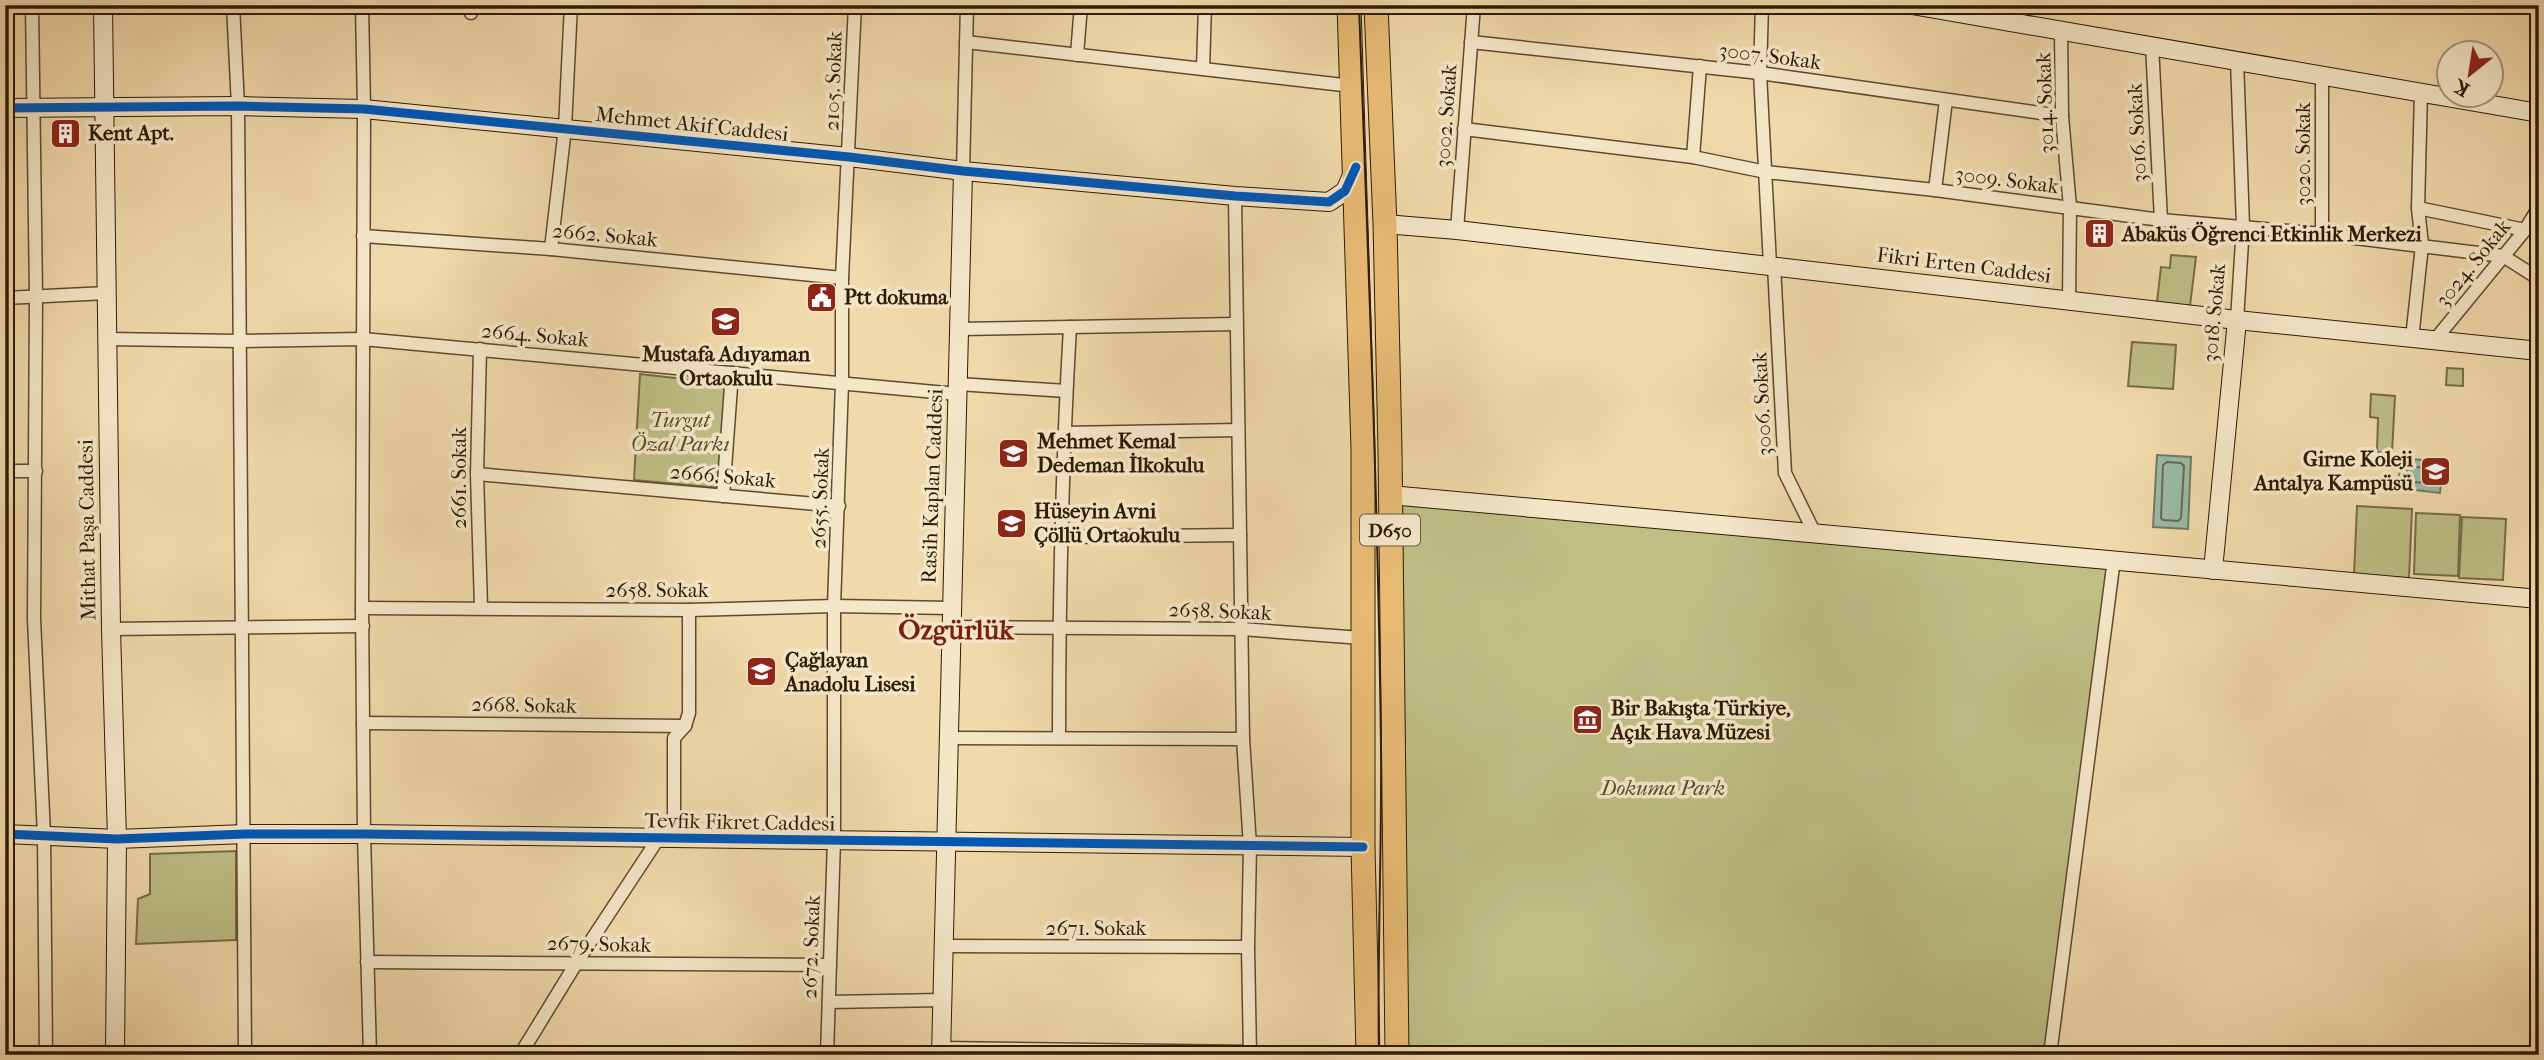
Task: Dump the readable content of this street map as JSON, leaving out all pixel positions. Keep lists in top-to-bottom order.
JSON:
{
  "streets": {
    "highway": ["D650"],
    "street": [
      "3007. Sokak",
      "2105. Sokak",
      "3014. Sokak",
      "3002. Sokak",
      "Mehmet Akif Caddesi",
      "3016. Sokak",
      "3020. Sokak",
      "3009. Sokak",
      "2662. Sokak",
      "3024. Sokak",
      "Fikri Erten Caddesi",
      "3018. Sokak",
      "2664. Sokak",
      "3006. Sokak",
      "2666. Sokak",
      "2661. Sokak",
      "Rasih Kaplan Caddesi",
      "2655. Sokak",
      "Mithat Paşa Caddesi",
      "2658. Sokak",
      "2668. Sokak",
      "Tevfik Fikret Caddesi",
      "2671. Sokak",
      "2679. Sokak",
      "2672. Sokak"
    ]
  },
  "crossings": [
    ["3007. Sokak", "3014. Sokak"],
    ["3007. Sokak", "3002. Sokak"],
    ["3007. Sokak", "3006. Sokak"],
    ["2105. Sokak", "Mehmet Akif Caddesi"],
    ["2105. Sokak", "2655. Sokak"],
    ["3014. Sokak", "3009. Sokak"],
    ["3014. Sokak", "Fikri Erten Caddesi"],
    ["3002. Sokak", "3009. Sokak"],
    ["3002. Sokak", "Fikri Erten Caddesi"],
    ["Mehmet Akif Caddesi", "Rasih Kaplan Caddesi"],
    ["Mehmet Akif Caddesi", "2655. Sokak"],
    ["Mehmet Akif Caddesi", "Mithat Paşa Caddesi"],
    ["Mehmet Akif Caddesi", "D650"],
    ["3016. Sokak", "3009. Sokak"],
    ["3020. Sokak", "3009. Sokak"],
    ["3009. Sokak", "3024. Sokak"],
    ["3009. Sokak", "3018. Sokak"],
    ["3009. Sokak", "3006. Sokak"],
    ["2662. Sokak", "2655. Sokak"],
    ["3024. Sokak", "Fikri Erten Caddesi"],
    ["Fikri Erten Caddesi", "3018. Sokak"],
    ["Fikri Erten Caddesi", "3006. Sokak"],
    ["Fikri Erten Caddesi", "D650"],
    ["2664. Sokak", "2661. Sokak"],
    ["2664. Sokak", "Rasih Kaplan Caddesi"],
    ["2664. Sokak", "2655. Sokak"],
    ["2664. Sokak", "Mithat Paşa Caddesi"],
    ["2666. Sokak", "2661. Sokak"],
    ["2666. Sokak", "2655. Sokak"],
    ["2661. Sokak", "2658. Sokak"],
    ["Rasih Kaplan Caddesi", "2658. Sokak"],
    ["Rasih Kaplan Caddesi", "Tevfik Fikret Caddesi"],
    ["Rasih Kaplan Caddesi", "2671. Sokak"],
    ["2655. Sokak", "2658. Sokak"],
    ["2655. Sokak", "Tevfik Fikret Caddesi"],
    ["2655. Sokak", "2672. Sokak"],
    ["Mithat Paşa Caddesi", "Tevfik Fikret Caddesi"],
    ["D650", "2658. Sokak"],
    ["D650", "Tevfik Fikret Caddesi"],
    ["Tevfik Fikret Caddesi", "2672. Sokak"],
    ["2679. Sokak", "2672. Sokak"]
  ],
  "districts": ["Özgürlük"],
  "parks": ["Turgut Özal Parkı", "Dokuma Park"],
  "places": {
    "building": ["Kent Apt.", "Abaküs Öğrenci Etkinlik Merkezi"],
    "public building": ["Ptt dokuma"],
    "school or university": [
      "Mustafa Adıyaman Ortaokulu",
      "Mehmet Kemal Dedeman İlkokulu",
      "Girne Koleji Antalya Kampüsü",
      "Hüseyin Avni Çöllü Ortaokulu",
      "Çağlayan Anadolu Lisesi"
    ],
    "museum": ["Bir Bakışta Türkiye, Açık Hava Müzesi"]
  },
  "north": "bottom left"
}
